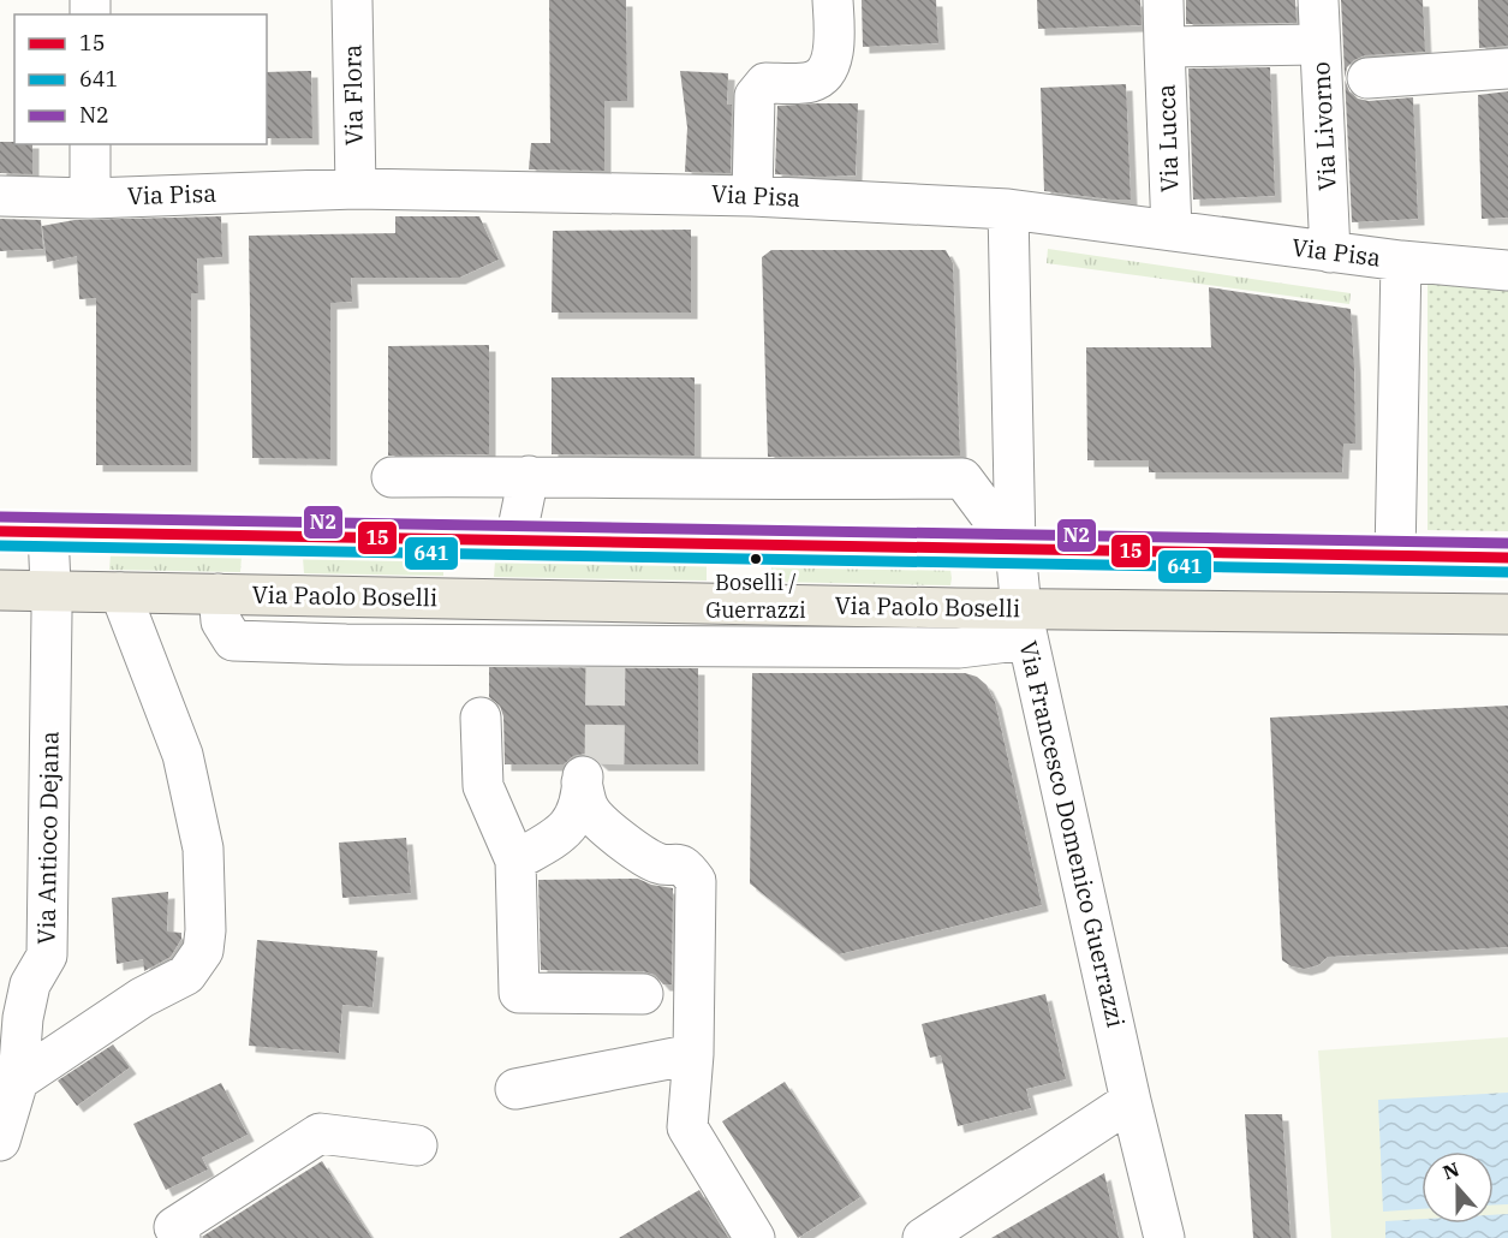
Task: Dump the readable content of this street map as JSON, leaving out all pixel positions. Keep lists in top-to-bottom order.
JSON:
{
  "streets": {
    "main road": ["Via Paolo Boselli"],
    "street": [
      "Via Flora",
      "Via Livorno",
      "Via Lucca",
      "Via Pisa",
      "Via Francesco Domenico Guerrazzi",
      "Via Antioco Dejana"
    ]
  },
  "crossings": [
    ["Via Flora", "Via Pisa"],
    ["Via Livorno", "Via Pisa"],
    ["Via Lucca", "Via Pisa"],
    ["Via Pisa", "Via Francesco Domenico Guerrazzi"],
    ["Via Paolo Boselli", "Via Francesco Domenico Guerrazzi"],
    ["Via Paolo Boselli", "Via Antioco Dejana"]
  ],
  "places": ["Boselli / Guerrazzi"],
  "lines": ["transit line N2", "transit line 15", "transit line 641"],
  "legend": ["15", "641", "N2"],
  "north": "top"
}
